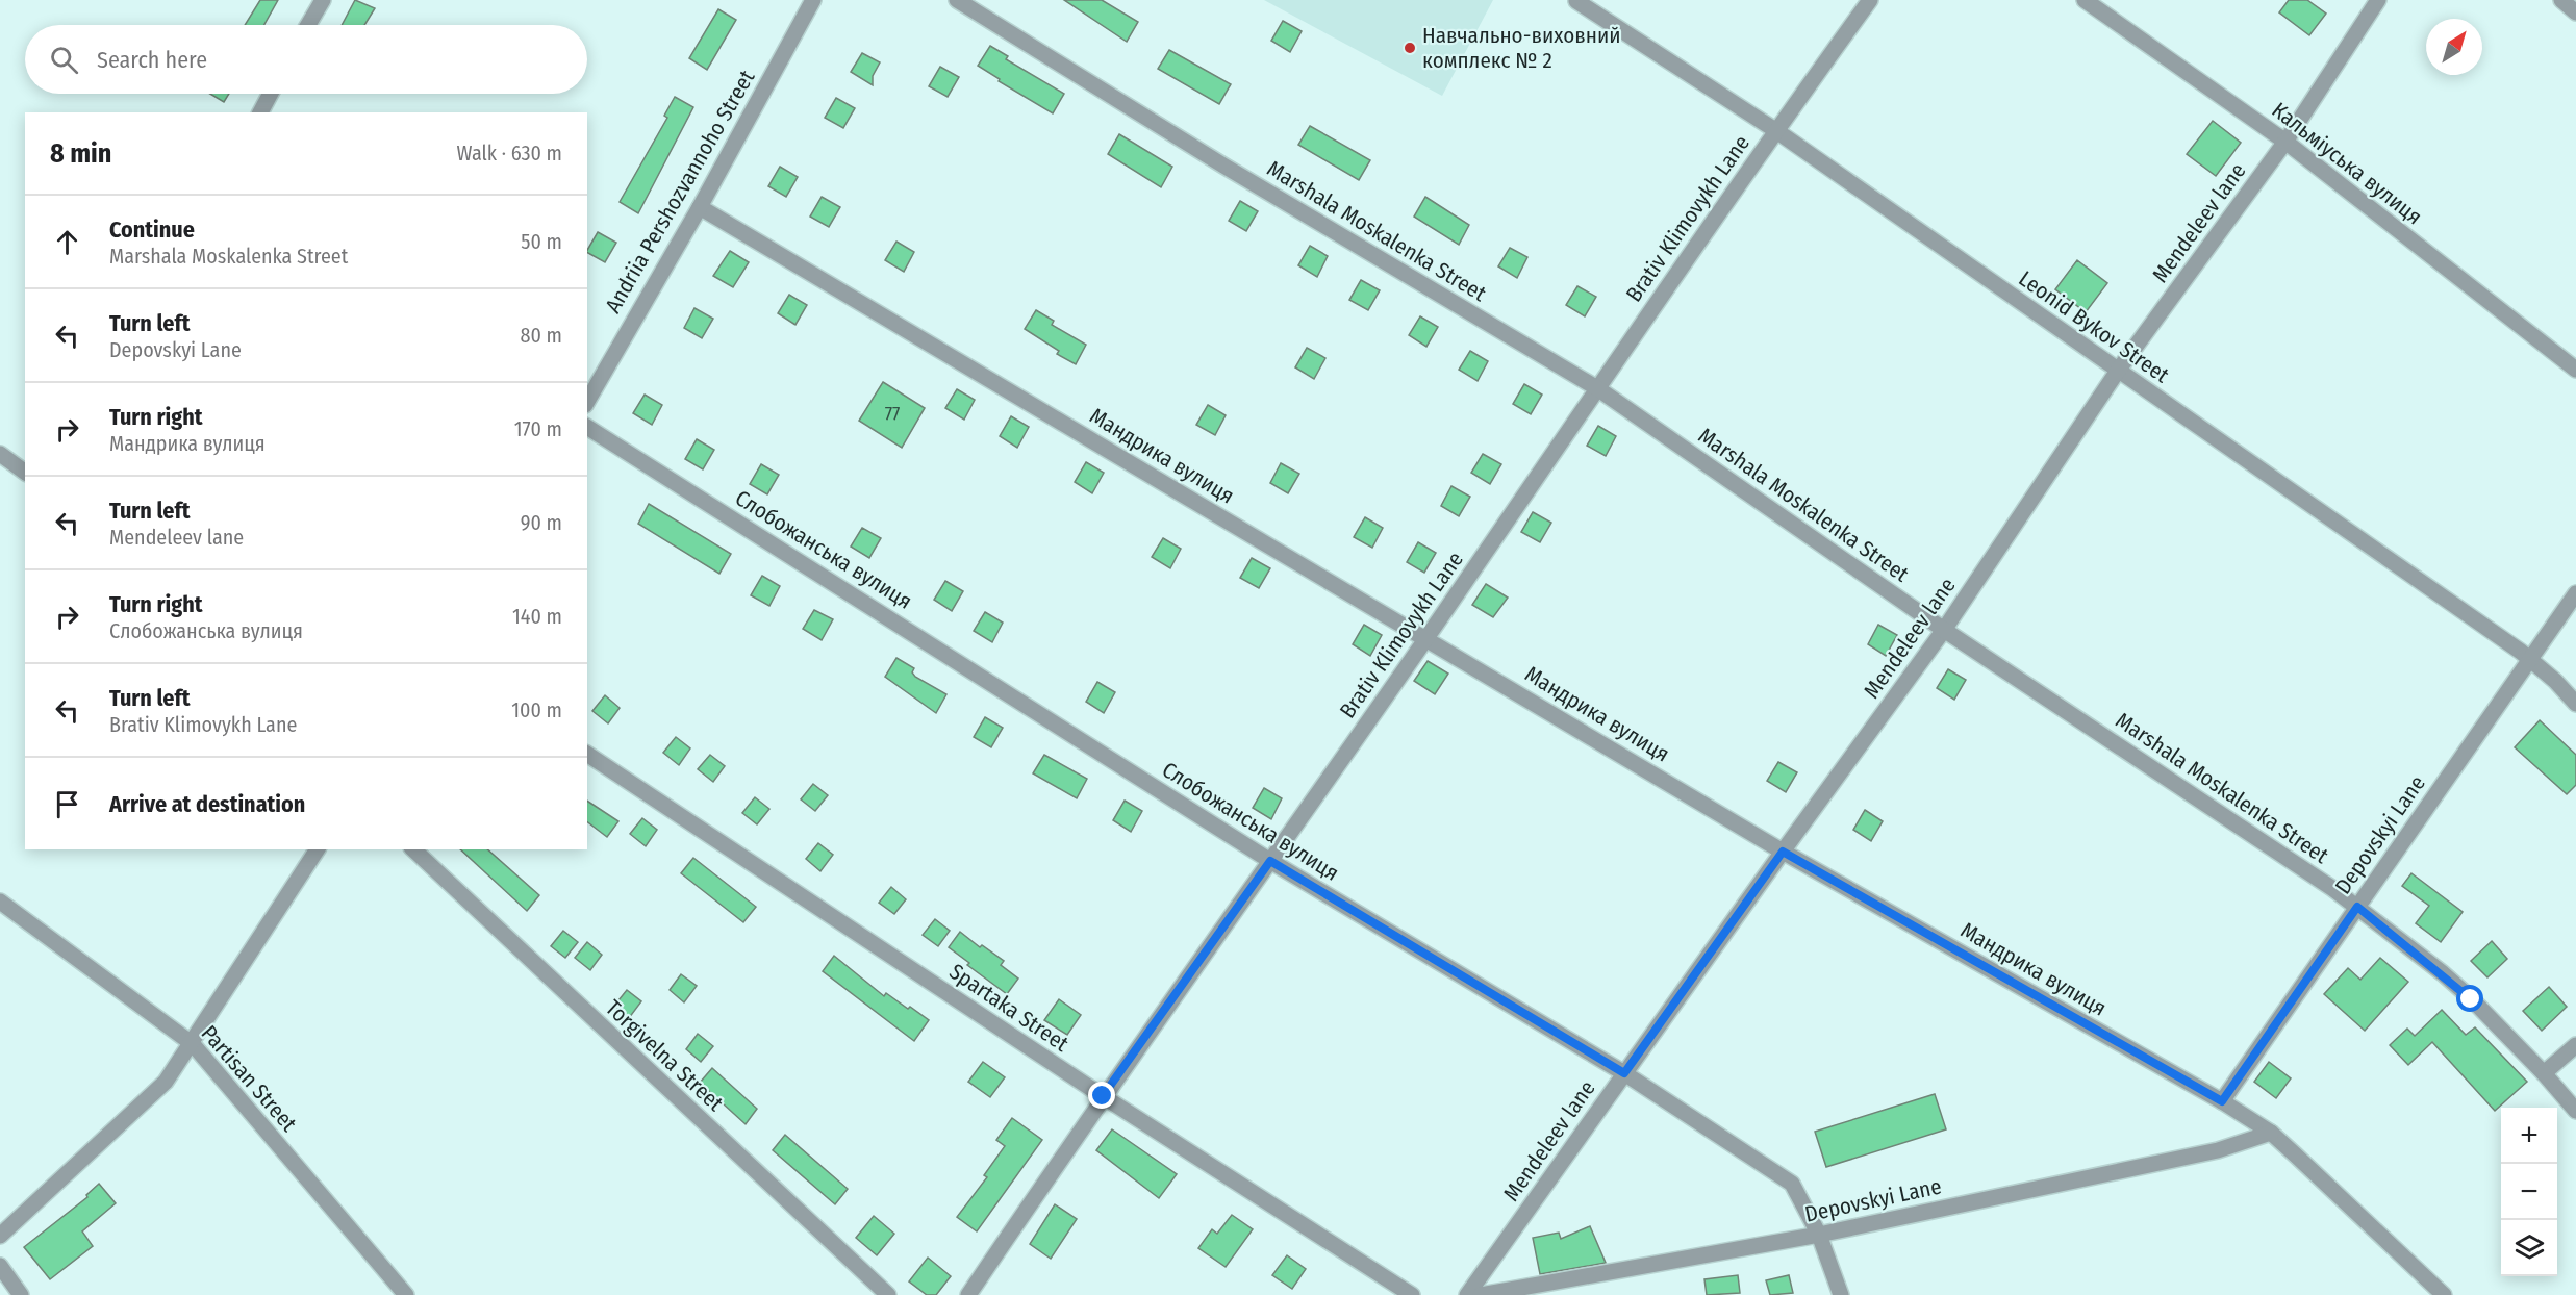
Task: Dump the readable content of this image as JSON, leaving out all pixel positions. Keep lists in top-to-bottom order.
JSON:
{
  "streets": {
    "street": [
      "Кальміуська вулиця",
      "Andriia Pershozvannoho Street",
      "Brativ Klimovykh Lane",
      "Mendeleev lane",
      "Marshala Moskalenka Street",
      "Leonid Bykov Street",
      "Мандрика вулиця",
      "Слобожанська вулиця",
      "Depovskyi Lane",
      "Spartaka Street",
      "Torgivelna Street",
      "Partisan Street"
    ]
  },
  "crossings": [
    ["Кальміуська вулиця", "Mendeleev lane"],
    ["Andriia Pershozvannoho Street", "Мандрика вулиця"],
    ["Brativ Klimovykh Lane", "Marshala Moskalenka Street"],
    ["Brativ Klimovykh Lane", "Leonid Bykov Street"],
    ["Brativ Klimovykh Lane", "Мандрика вулиця"],
    ["Brativ Klimovykh Lane", "Слобожанська вулиця"],
    ["Brativ Klimovykh Lane", "Spartaka Street"],
    ["Mendeleev lane", "Marshala Moskalenka Street"],
    ["Mendeleev lane", "Leonid Bykov Street"],
    ["Mendeleev lane", "Мандрика вулиця"],
    ["Mendeleev lane", "Слобожанська вулиця"],
    ["Marshala Moskalenka Street", "Depovskyi Lane"],
    ["Leonid Bykov Street", "Depovskyi Lane"],
    ["Мандрика вулиця", "Depovskyi Lane"],
    ["Слобожанська вулиця", "Depovskyi Lane"]
  ],
  "places": ["Навчально-виховний комплекс № 2"],
  "house_numbers": ["77"],
  "north": "top right",
  "page": {
    "search": "Search here",
    "heading": ["8 min", "Walk · 630 m"],
    "list": [
      ["Continue", "Marshala Moskalenka Street", "50 m"],
      ["Turn left", "Depovskyi Lane", "80 m"],
      ["Turn right", "Мандрика вулиця", "170 m"],
      ["Turn left", "Mendeleev lane", "90 m"],
      ["Turn right", "Слобожанська вулиця", "140 m"],
      ["Turn left", "Brativ Klimovykh Lane", "100 m"],
      "Arrive at destination"
    ],
    "map_buttons": ["+", "−"]
  }
}
